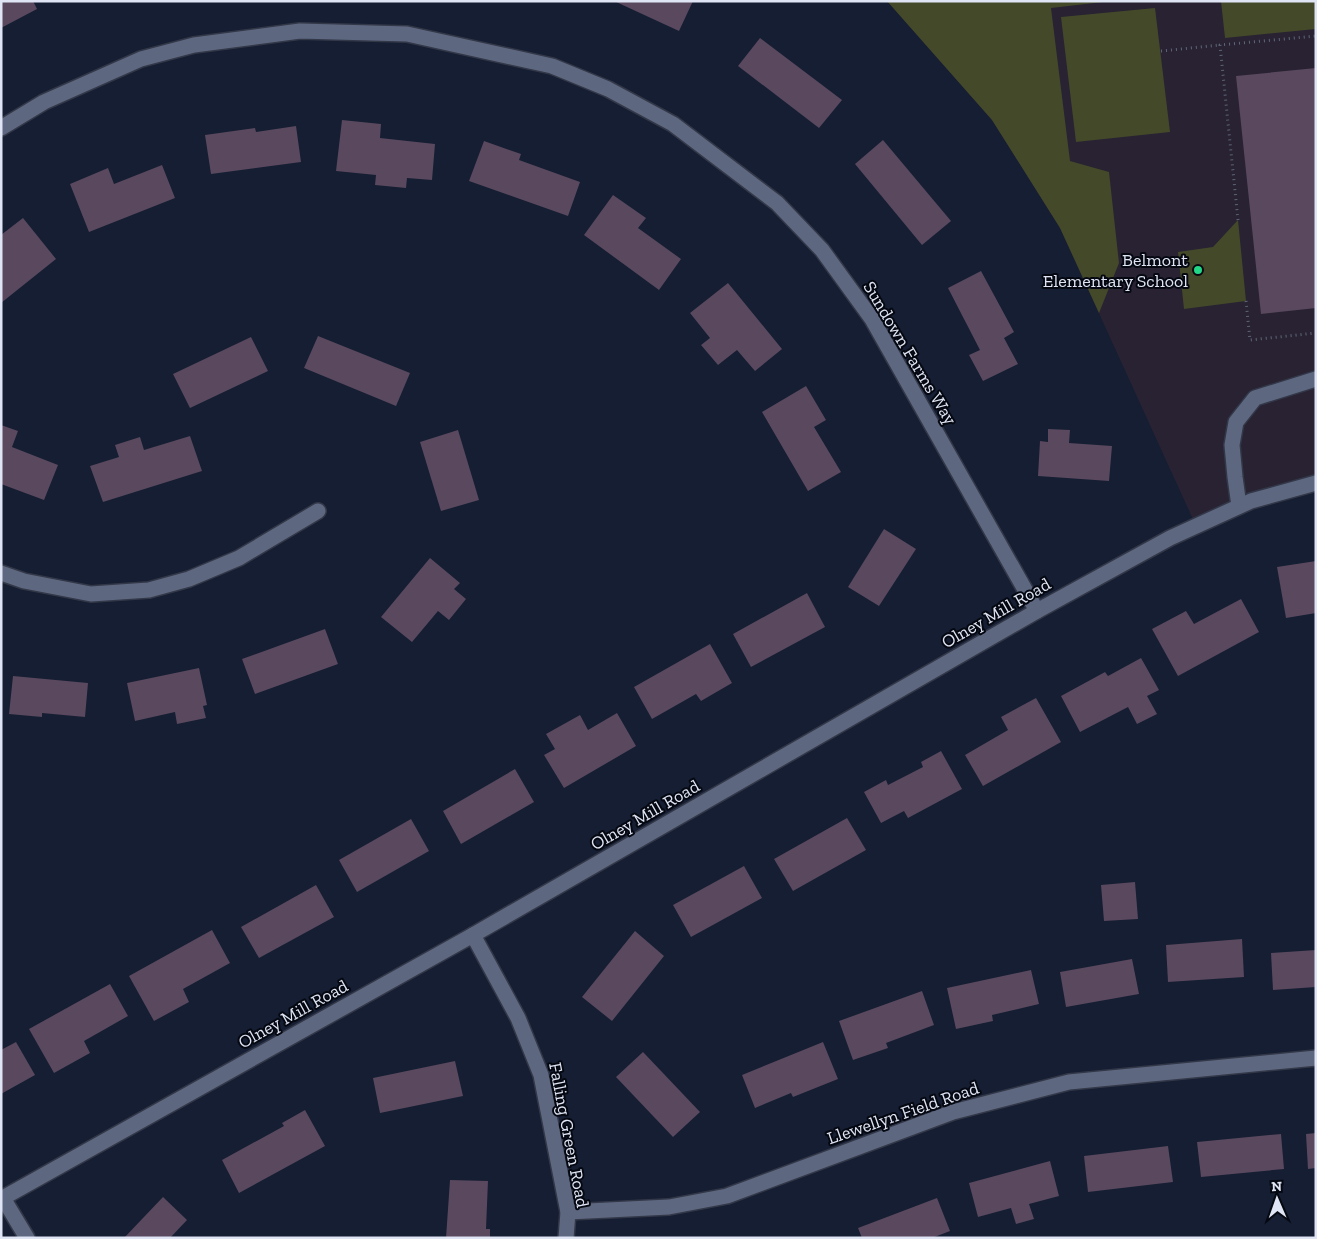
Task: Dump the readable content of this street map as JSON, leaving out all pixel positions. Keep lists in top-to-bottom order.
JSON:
{
  "streets": {
    "street": [
      "Sundown Farms Way",
      "Olney Mill Road",
      "Llewellyn Field Road",
      "Falling Green Road"
    ]
  },
  "crossings": [
    ["Sundown Farms Way", "Olney Mill Road"],
    ["Olney Mill Road", "Falling Green Road"],
    ["Llewellyn Field Road", "Falling Green Road"]
  ],
  "places": ["Belmont Elementary School"],
  "north": "top"
}
